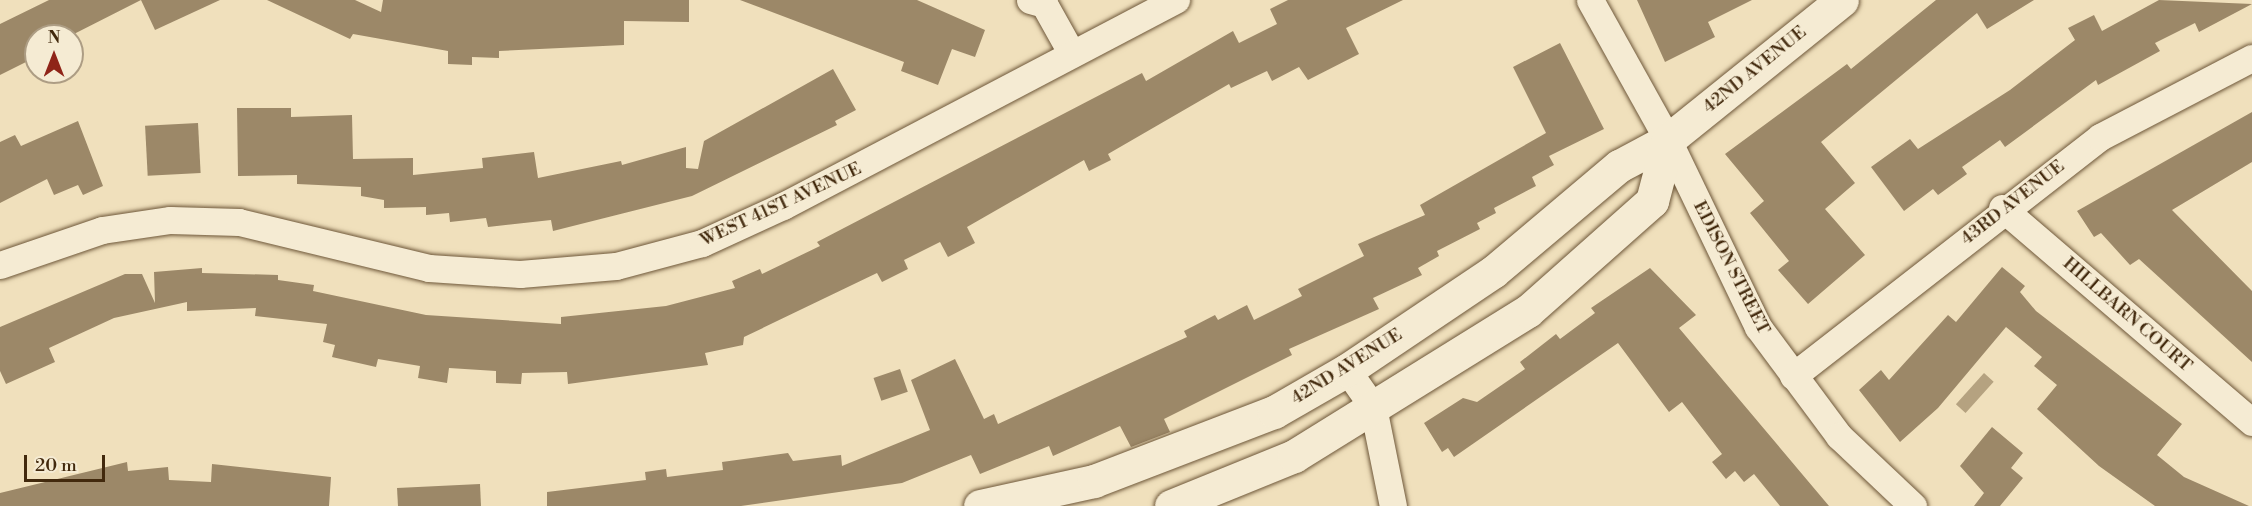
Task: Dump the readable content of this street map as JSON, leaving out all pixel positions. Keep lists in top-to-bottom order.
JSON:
{
  "streets": {
    "street": [
      "42ND AVENUE",
      "43RD AVENUE",
      "WEST 41ST AVENUE",
      "EDISON STREET",
      "HILLBARN COURT"
    ]
  },
  "crossings": [
    ["42ND AVENUE", "EDISON STREET"],
    ["43RD AVENUE", "EDISON STREET"],
    ["43RD AVENUE", "HILLBARN COURT"]
  ],
  "scale_bar": "20 m",
  "north": "top"
}
